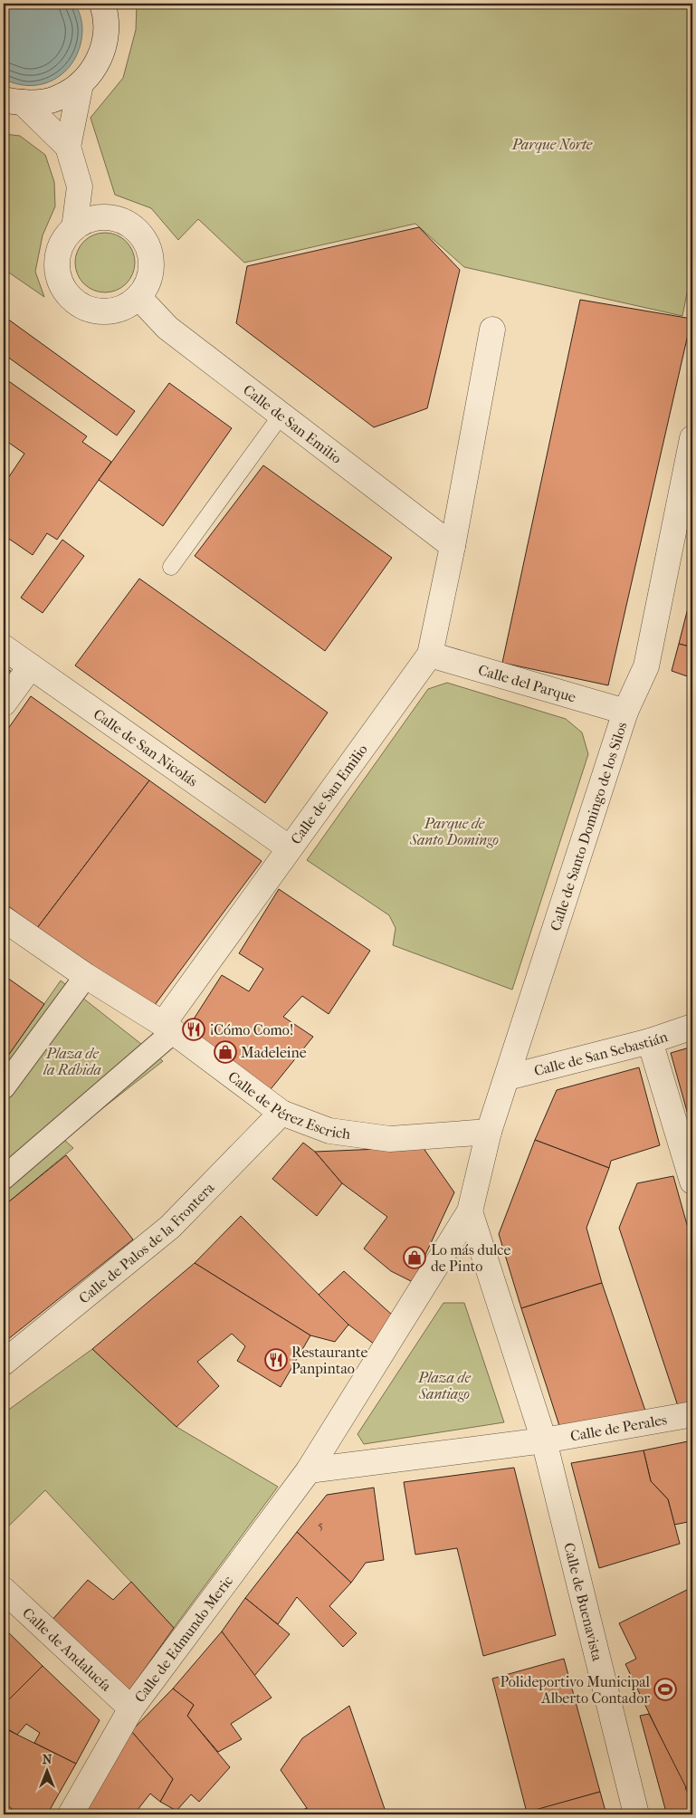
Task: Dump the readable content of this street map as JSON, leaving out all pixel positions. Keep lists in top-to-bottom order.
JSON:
{
  "streets": {
    "street": [
      "Calle de San Emilio",
      "Calle del Parque",
      "Calle de San Nicolás",
      "Calle de Santo Domingo de los Silos",
      "Calle de San Sebastián",
      "Calle de Pérez Escrich",
      "Calle de Palos de la Frontera",
      "Calle de Perales",
      "Calle de Buenavista",
      "Calle de Edmundo Meric",
      "Calle de Andalucía"
    ]
  },
  "crossings": [
    ["Calle de San Emilio", "Calle del Parque"],
    ["Calle de San Emilio", "Calle de San Nicolás"],
    ["Calle de San Emilio", "Calle de Pérez Escrich"],
    ["Calle del Parque", "Calle de Santo Domingo de los Silos"],
    ["Calle de Santo Domingo de los Silos", "Calle de San Sebastián"],
    ["Calle de Santo Domingo de los Silos", "Calle de Pérez Escrich"],
    ["Calle de Pérez Escrich", "Calle de Palos de la Frontera"],
    ["Calle de Perales", "Calle de Buenavista"],
    ["Calle de Edmundo Meric", "Calle de Andalucía"]
  ],
  "parks": [
    "Parque Norte",
    "Parque de Santo Domingo",
    "Plaza de la Rábida",
    "Plaza de Santiago"
  ],
  "places": {
    "restaurant": ["¡Cómo Como!", "Restaurante Panpintao"],
    "shop": ["Madeleine", "Lo más dulce de Pinto"],
    "sports": ["Polideportivo Municipal Alberto Contador"]
  },
  "house_numbers": ["5"],
  "north": "top"
}
